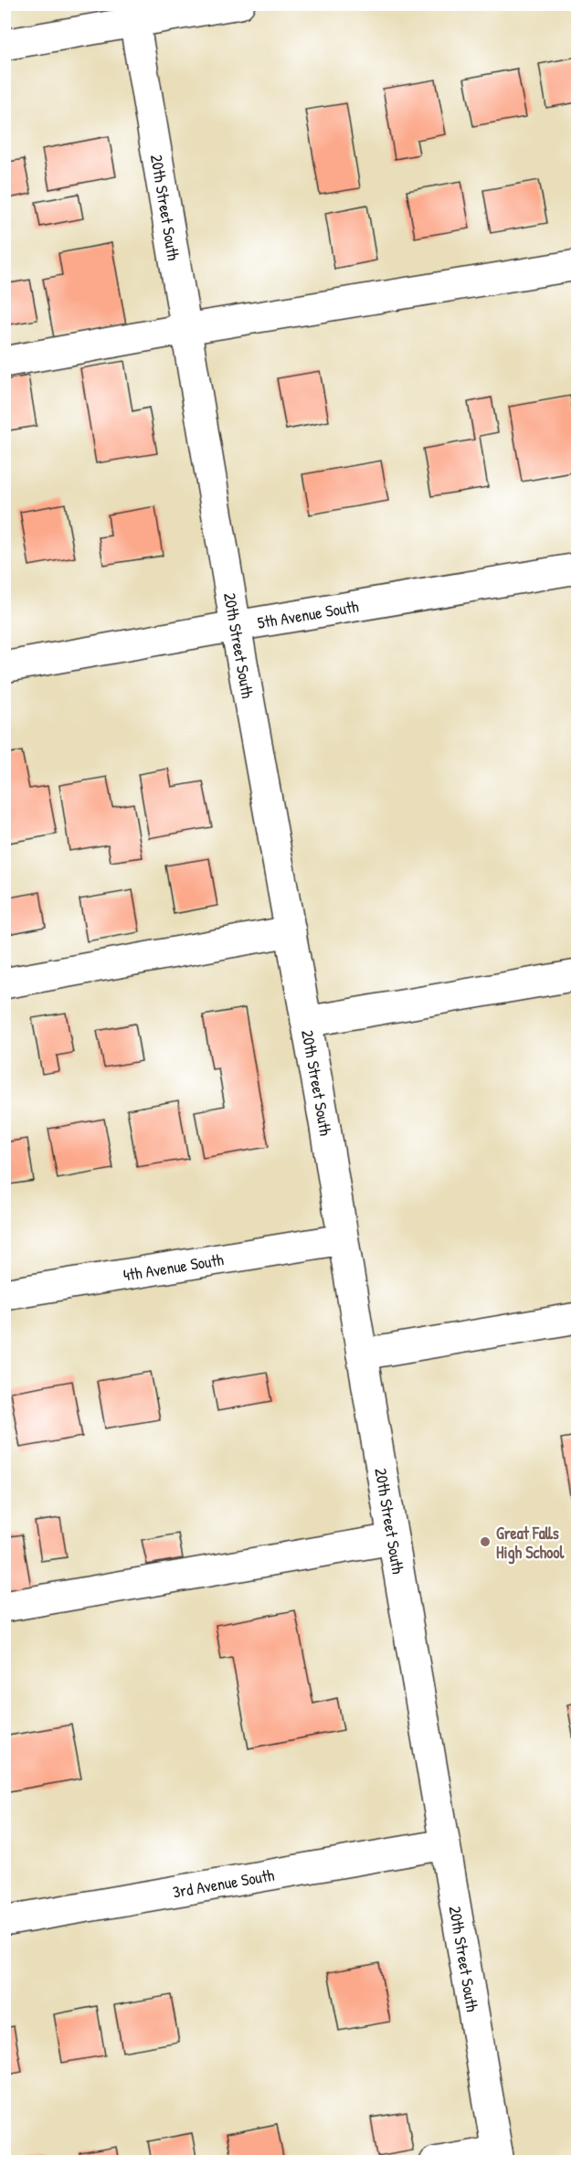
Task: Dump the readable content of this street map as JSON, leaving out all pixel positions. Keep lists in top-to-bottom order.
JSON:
{
  "streets": {
    "street": [
      "20th Street South",
      "5th Avenue South",
      "4th Avenue South",
      "3rd Avenue South"
    ]
  },
  "crossings": [
    ["20th Street South", "5th Avenue South"],
    ["20th Street South", "4th Avenue South"],
    ["20th Street South", "3rd Avenue South"]
  ],
  "places": ["Great Falls High School"]
}
